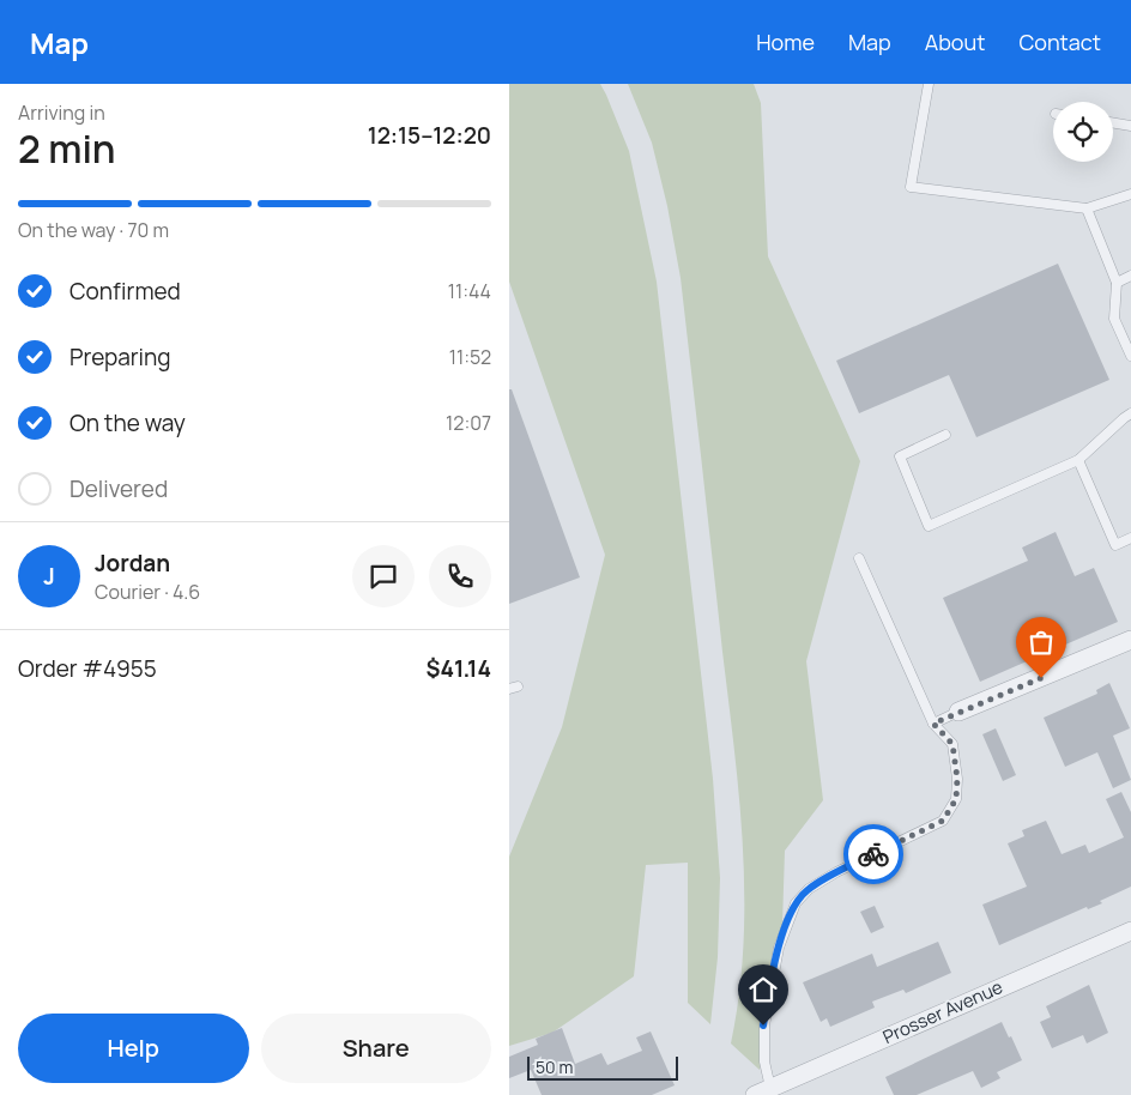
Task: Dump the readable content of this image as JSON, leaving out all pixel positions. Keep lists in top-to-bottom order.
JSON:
{
  "streets": {
    "street": ["Prosser Avenue"]
  },
  "scale_bar": "50 m",
  "page": {
    "header": "Map",
    "nav": [
      "Home",
      "Map",
      "About",
      "Contact"
    ],
    "heading": ["2 min", "Arriving in", "12:15–12:20"],
    "panel": [
      "Jordan",
      "Courier · 4.6",
      "Order #4955",
      "$41.14"
    ],
    "bar": "On the way · 70 m",
    "list": [
      ["Confirmed", "11:44"],
      ["Preparing", "11:52"],
      ["On the way", "12:07"],
      "Delivered"
    ],
    "round": "J",
    "buttons": ["Help", "Share"],
    "scale": "50 m"
  }
}
